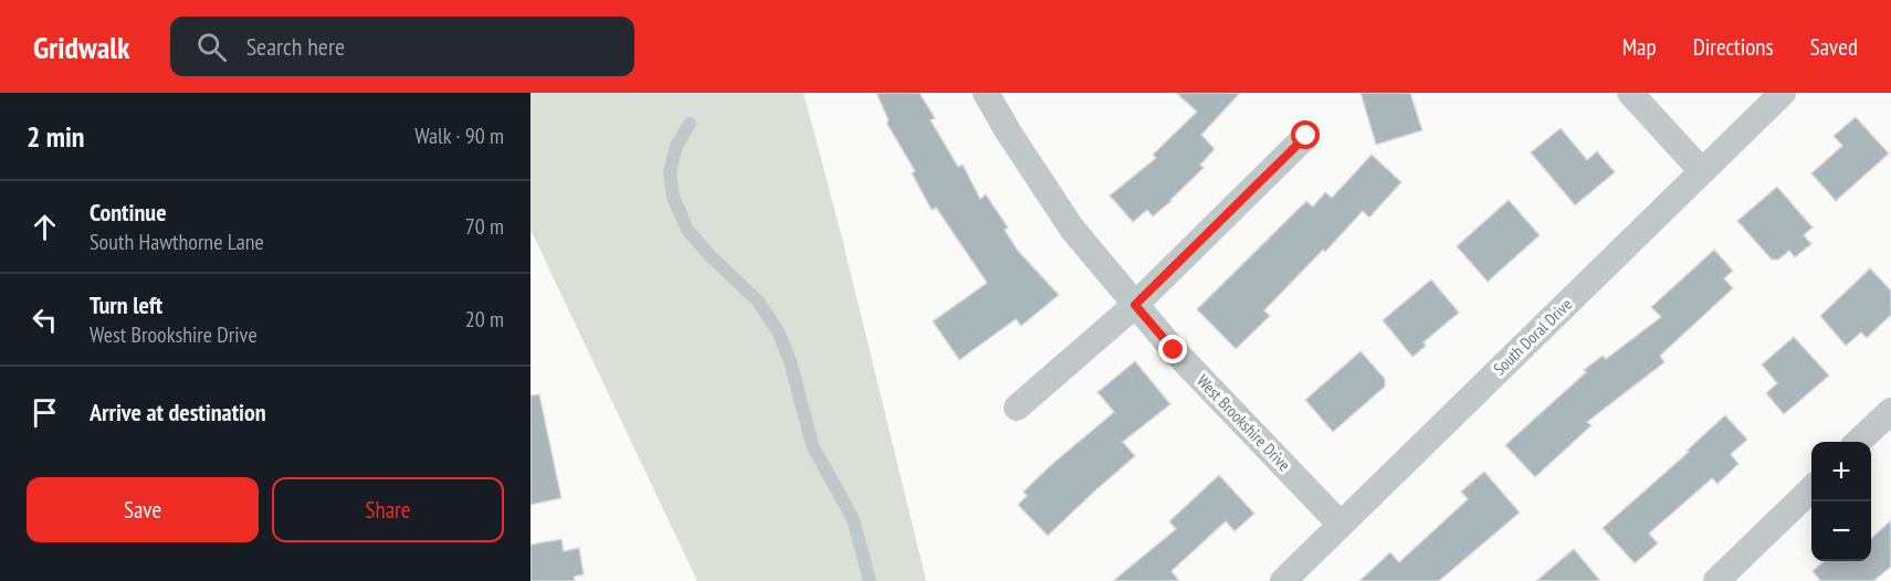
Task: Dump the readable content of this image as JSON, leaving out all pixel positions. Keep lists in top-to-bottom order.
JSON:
{
  "streets": {
    "street": ["South Doral Drive", "West Brookshire Drive"]
  },
  "crossings": [
    ["South Doral Drive", "West Brookshire Drive"]
  ],
  "page": {
    "header": "Gridwalk",
    "search": "Search here",
    "nav": ["Map", "Directions", "Saved"],
    "heading": ["2 min", "Walk · 90 m"],
    "list": [
      ["Continue", "South Hawthorne Lane", "70 m"],
      ["Turn left", "West Brookshire Drive", "20 m"],
      "Arrive at destination"
    ],
    "map_buttons": ["+", "−"],
    "buttons": ["Save", "Share"]
  }
}
